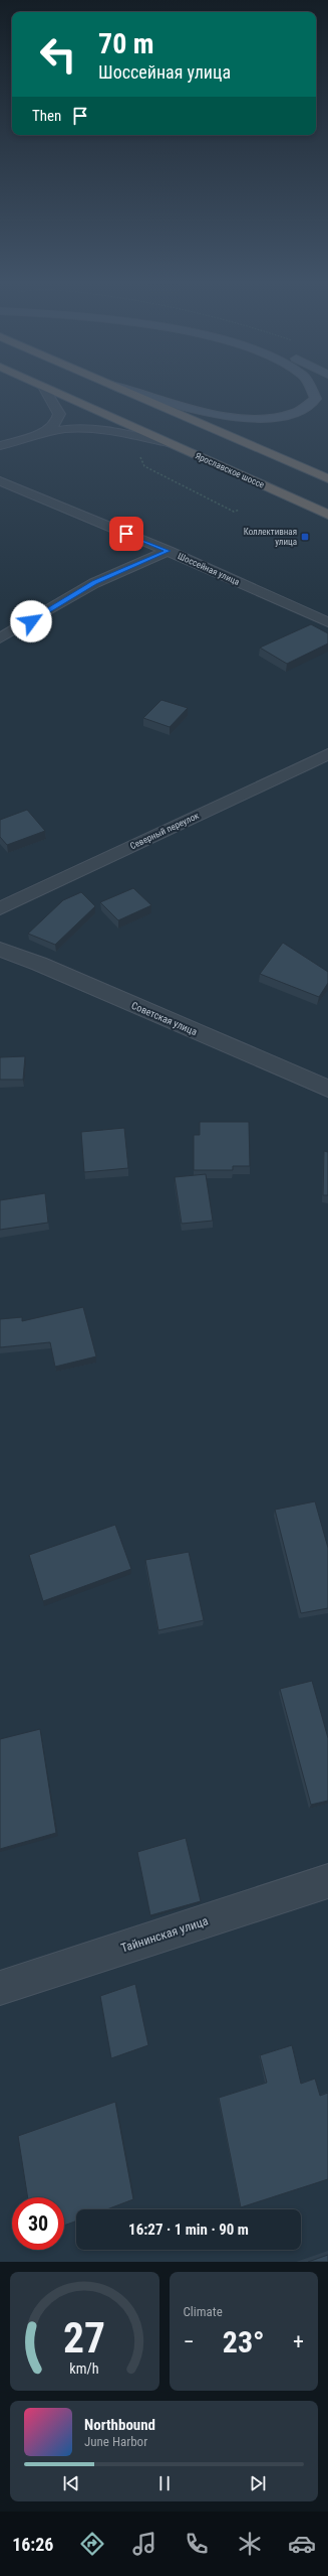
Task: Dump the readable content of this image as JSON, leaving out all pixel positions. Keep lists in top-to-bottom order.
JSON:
{
  "streets": {
    "highway": ["Ярославское шоссе"],
    "street": [
      "Шоссейная улица",
      "Северный переулок",
      "Советская улица",
      "Тайнинская улица"
    ]
  },
  "places": {
    "transit": ["Коллективная улица"]
  },
  "page": {
    "turn": ["70 m", "Шоссейная улица"],
    "then": "Then",
    "limit": "30",
    "trip": "16:27 · 1 min · 90 m",
    "tile": "Climate",
    "heat": ["−", "23°", "+"],
    "song": ["Northbound", "June Harbor"],
    "tabs": "16:26",
    "gauge": ["27", "km/h"]
  }
}
